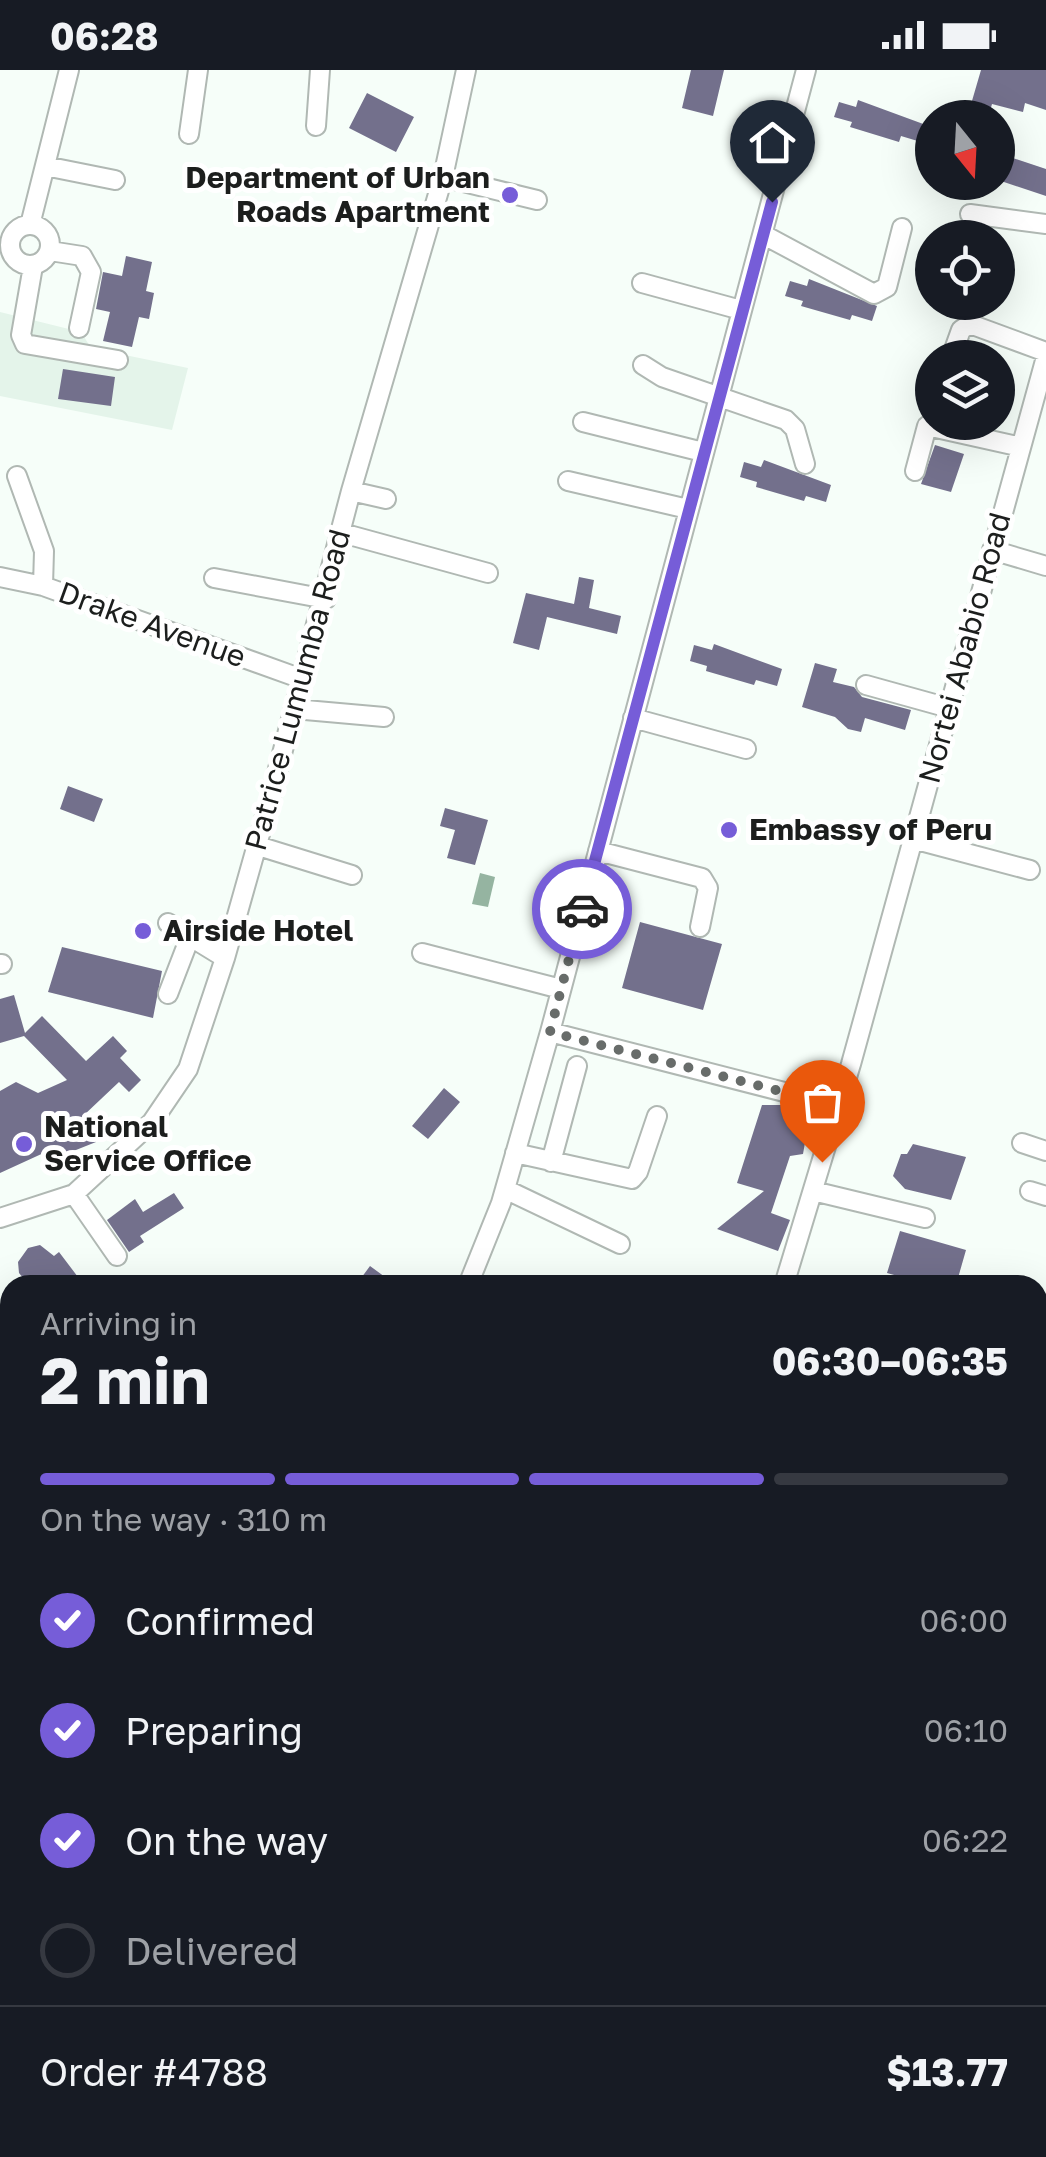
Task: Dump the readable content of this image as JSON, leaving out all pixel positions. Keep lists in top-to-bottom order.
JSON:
{
  "streets": {
    "street": ["Drake Avenue", "Nortei Ababio Road", "Patrice Lumumba Road"]
  },
  "crossings": [
    ["Drake Avenue", "Patrice Lumumba Road"]
  ],
  "places": [
    "Department of Urban Roads Apartment",
    "Embassy of Peru",
    "Airside Hotel",
    "National Service Office"
  ],
  "north": "bottom",
  "page": {
    "status": "06:28",
    "heading": ["2 min", "Arriving in", "06:30–06:35"],
    "panel": ["Order #4788", "$13.77"],
    "bar": "On the way · 310 m",
    "list": [
      ["Confirmed", "06:00"],
      ["Preparing", "06:10"],
      ["On the way", "06:22"],
      "Delivered"
    ]
  }
}
